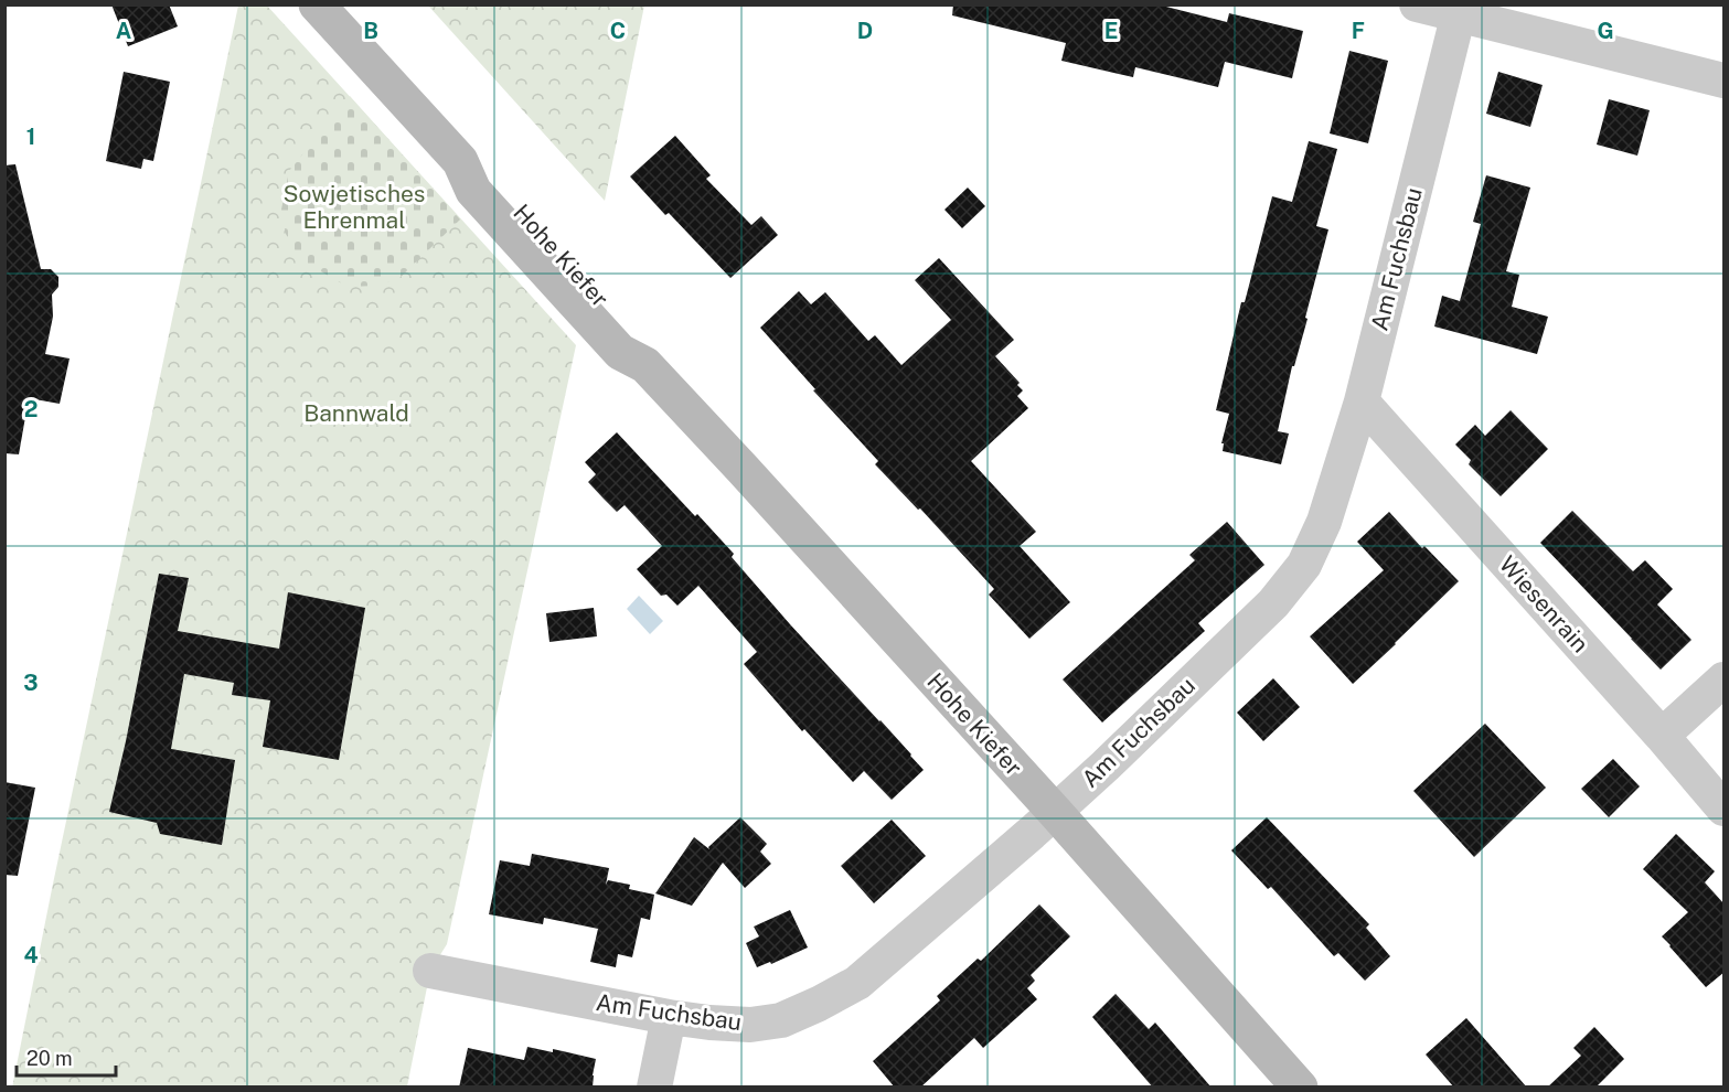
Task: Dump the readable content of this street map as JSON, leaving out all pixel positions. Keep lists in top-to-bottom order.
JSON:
{
  "streets": {
    "street": ["Hohe Kiefer", "Am Fuchsbau", "Wiesenrain"]
  },
  "crossings": [
    ["Hohe Kiefer", "Am Fuchsbau"],
    ["Am Fuchsbau", "Wiesenrain"]
  ],
  "parks": ["Sowjetisches Ehrenmal", "Bannwald"],
  "scale_bar": "20 m",
  "grid": {
    "columns": [
      "A",
      "B",
      "C",
      "D",
      "E",
      "F",
      "G"
    ],
    "rows": [
      "1",
      "2",
      "3",
      "4"
    ]
  }
}
